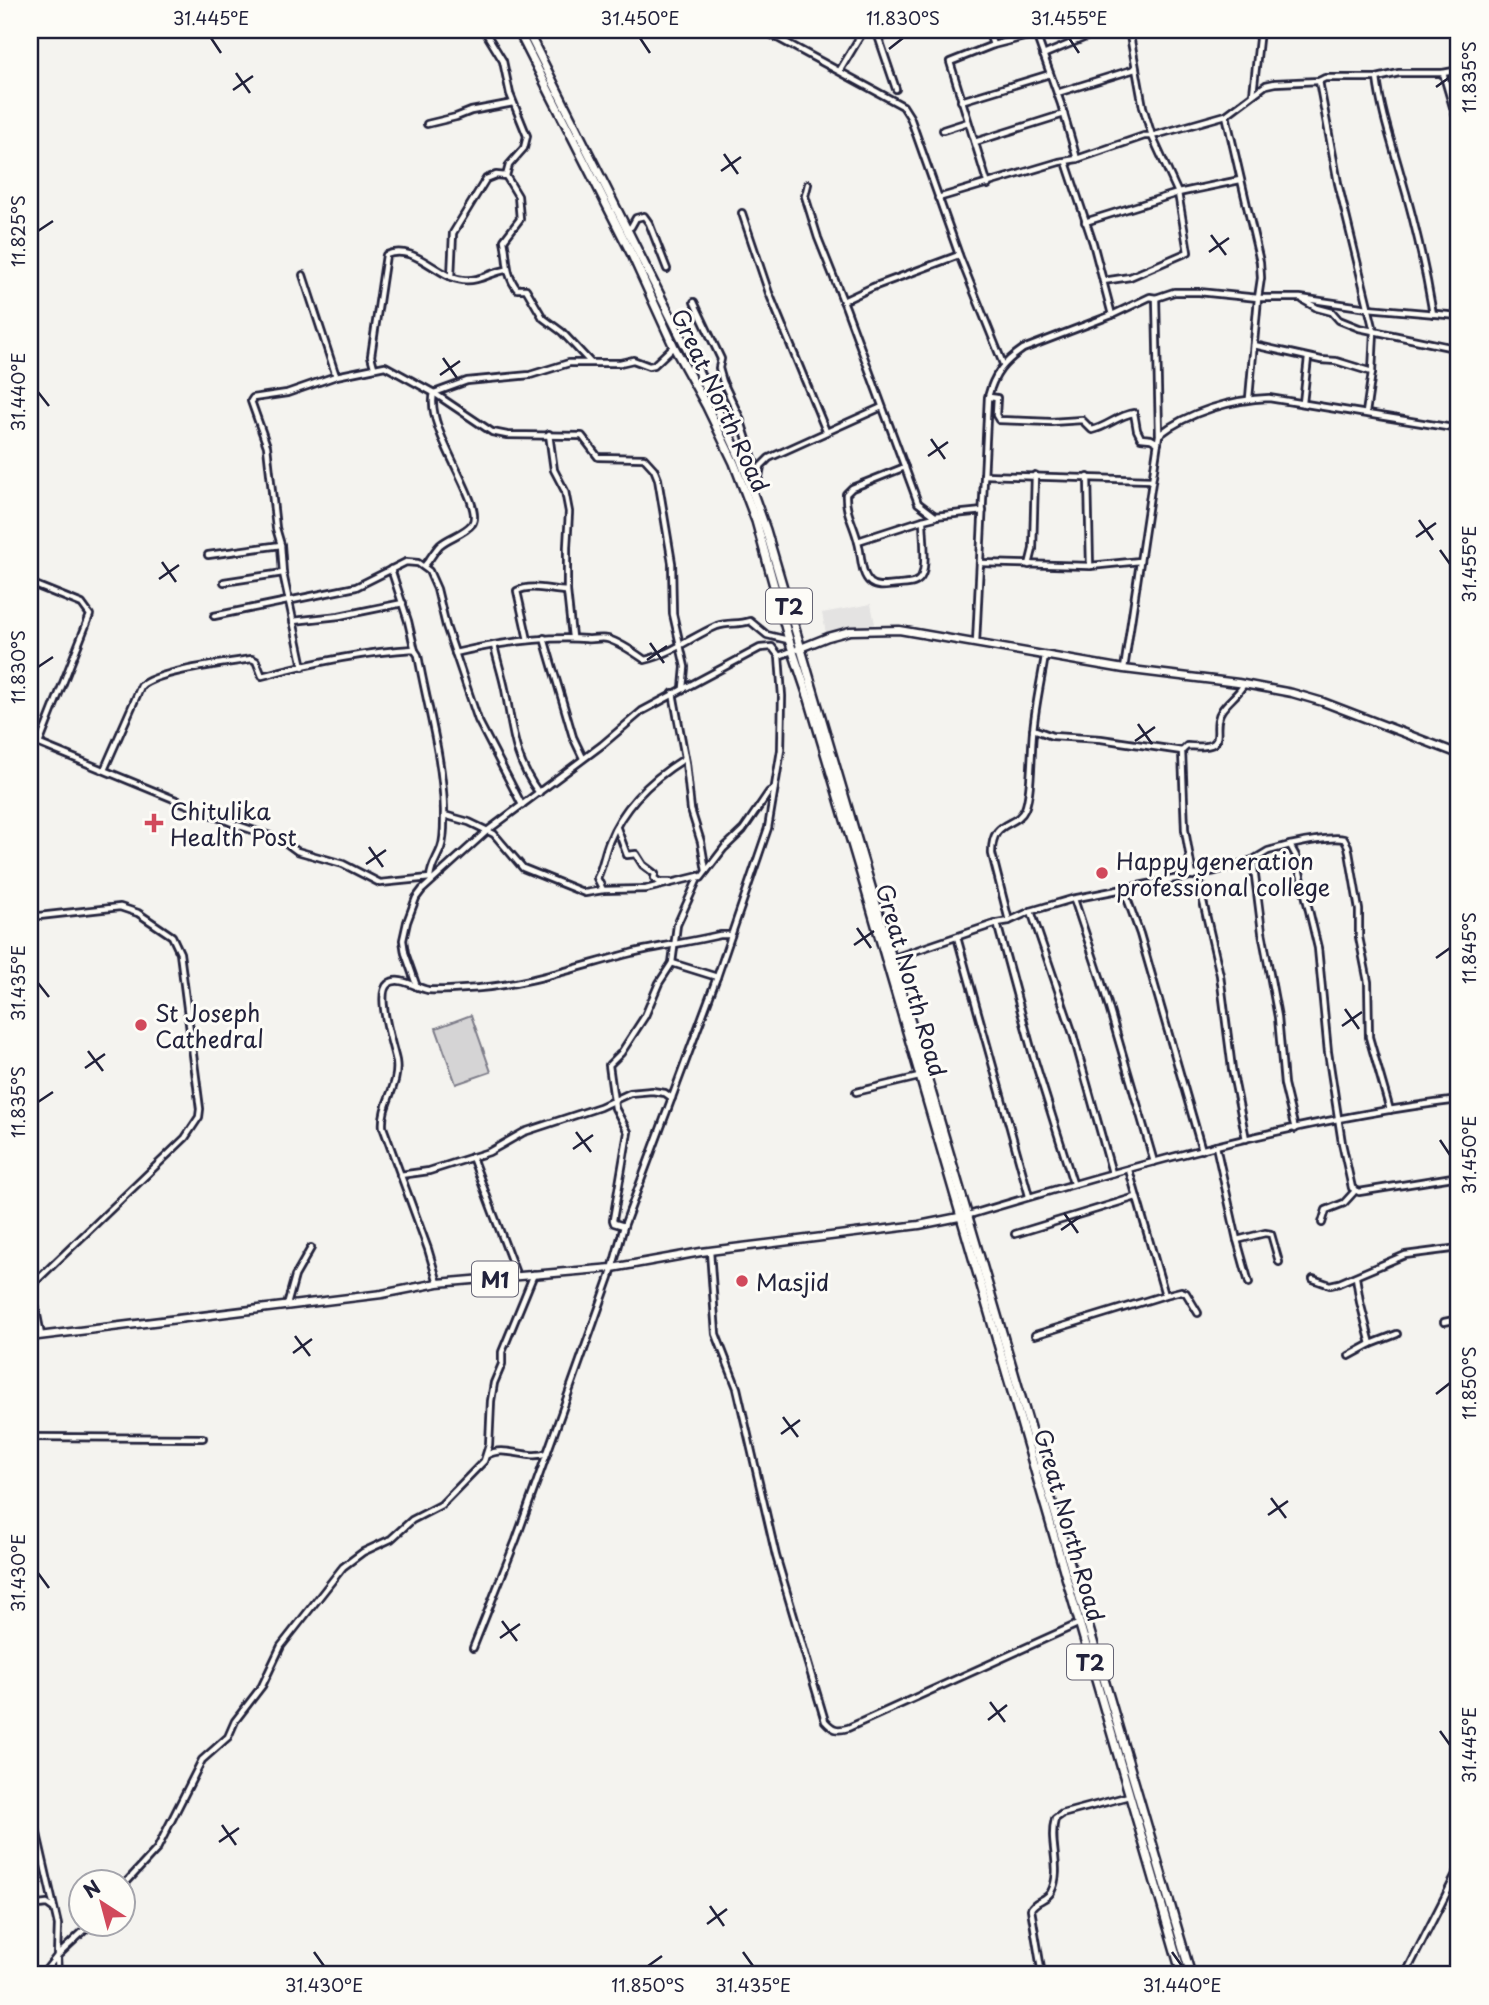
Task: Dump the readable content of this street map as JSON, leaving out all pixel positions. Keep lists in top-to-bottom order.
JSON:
{
  "streets": {
    "highway": ["Great North Road", "T2"],
    "main road": ["M1"]
  },
  "crossings": [
    ["Great North Road", "M1"]
  ],
  "places": {
    "health": ["Chitulika Health Post"],
    "other": ["Happy generation professional college", "St Joseph Cathedral", "Masjid"]
  },
  "north": "top left",
  "coordinates": [
    "31.445°E",
    "31.450°E",
    "11.830°S",
    "31.455°E",
    "11.835°S",
    "11.825°S",
    "31.440°E",
    "11.845°S",
    "31.435°E",
    "11.850°S",
    "31.430°E"
  ]
}
